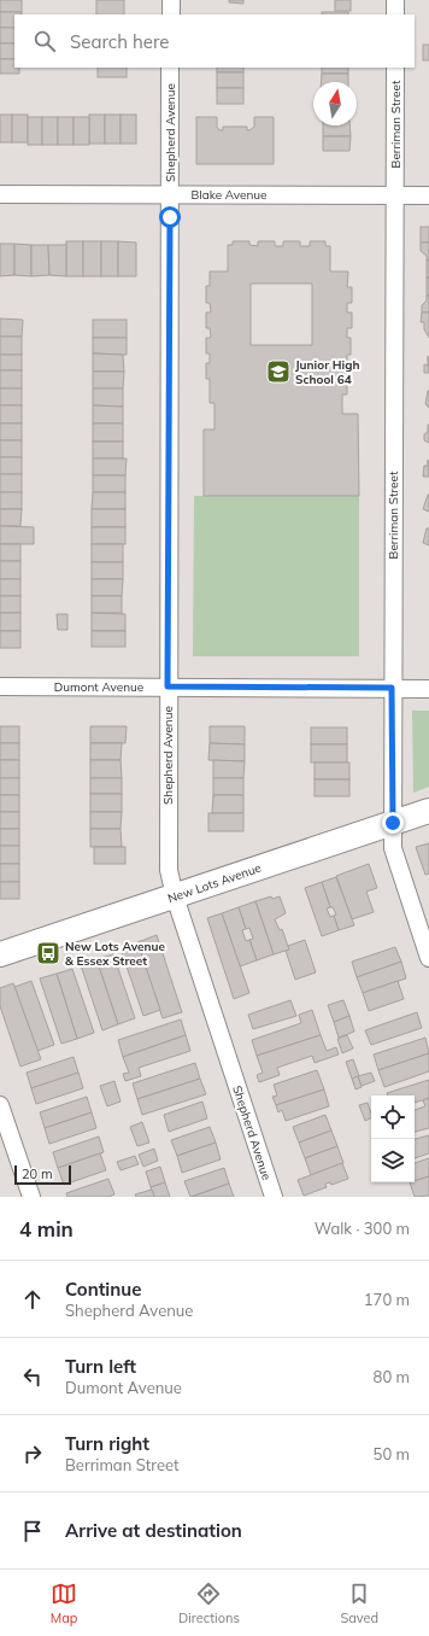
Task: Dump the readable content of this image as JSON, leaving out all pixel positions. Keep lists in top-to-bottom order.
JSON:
{
  "streets": {
    "street": [
      "Berriman Street",
      "Shepherd Avenue",
      "Blake Avenue",
      "Dumont Avenue",
      "New Lots Avenue"
    ]
  },
  "crossings": [
    ["Berriman Street", "Blake Avenue"],
    ["Berriman Street", "Dumont Avenue"],
    ["Berriman Street", "New Lots Avenue"],
    ["Shepherd Avenue", "Blake Avenue"],
    ["Shepherd Avenue", "Dumont Avenue"],
    ["Shepherd Avenue", "New Lots Avenue"]
  ],
  "places": {
    "school or university": ["Junior High School 64"],
    "bus stop": ["New Lots Avenue & Essex Street"]
  },
  "scale_bar": "20 m",
  "north": "top",
  "page": {
    "search": "Search here",
    "scale": "20 m",
    "heading": ["4 min", "Walk · 300 m"],
    "list": [
      ["Continue", "Shepherd Avenue", "170 m"],
      ["Turn left", "Dumont Avenue", "80 m"],
      ["Turn right", "Berriman Street", "50 m"],
      "Arrive at destination"
    ],
    "nav": ["Map", "Directions", "Saved"]
  }
}
